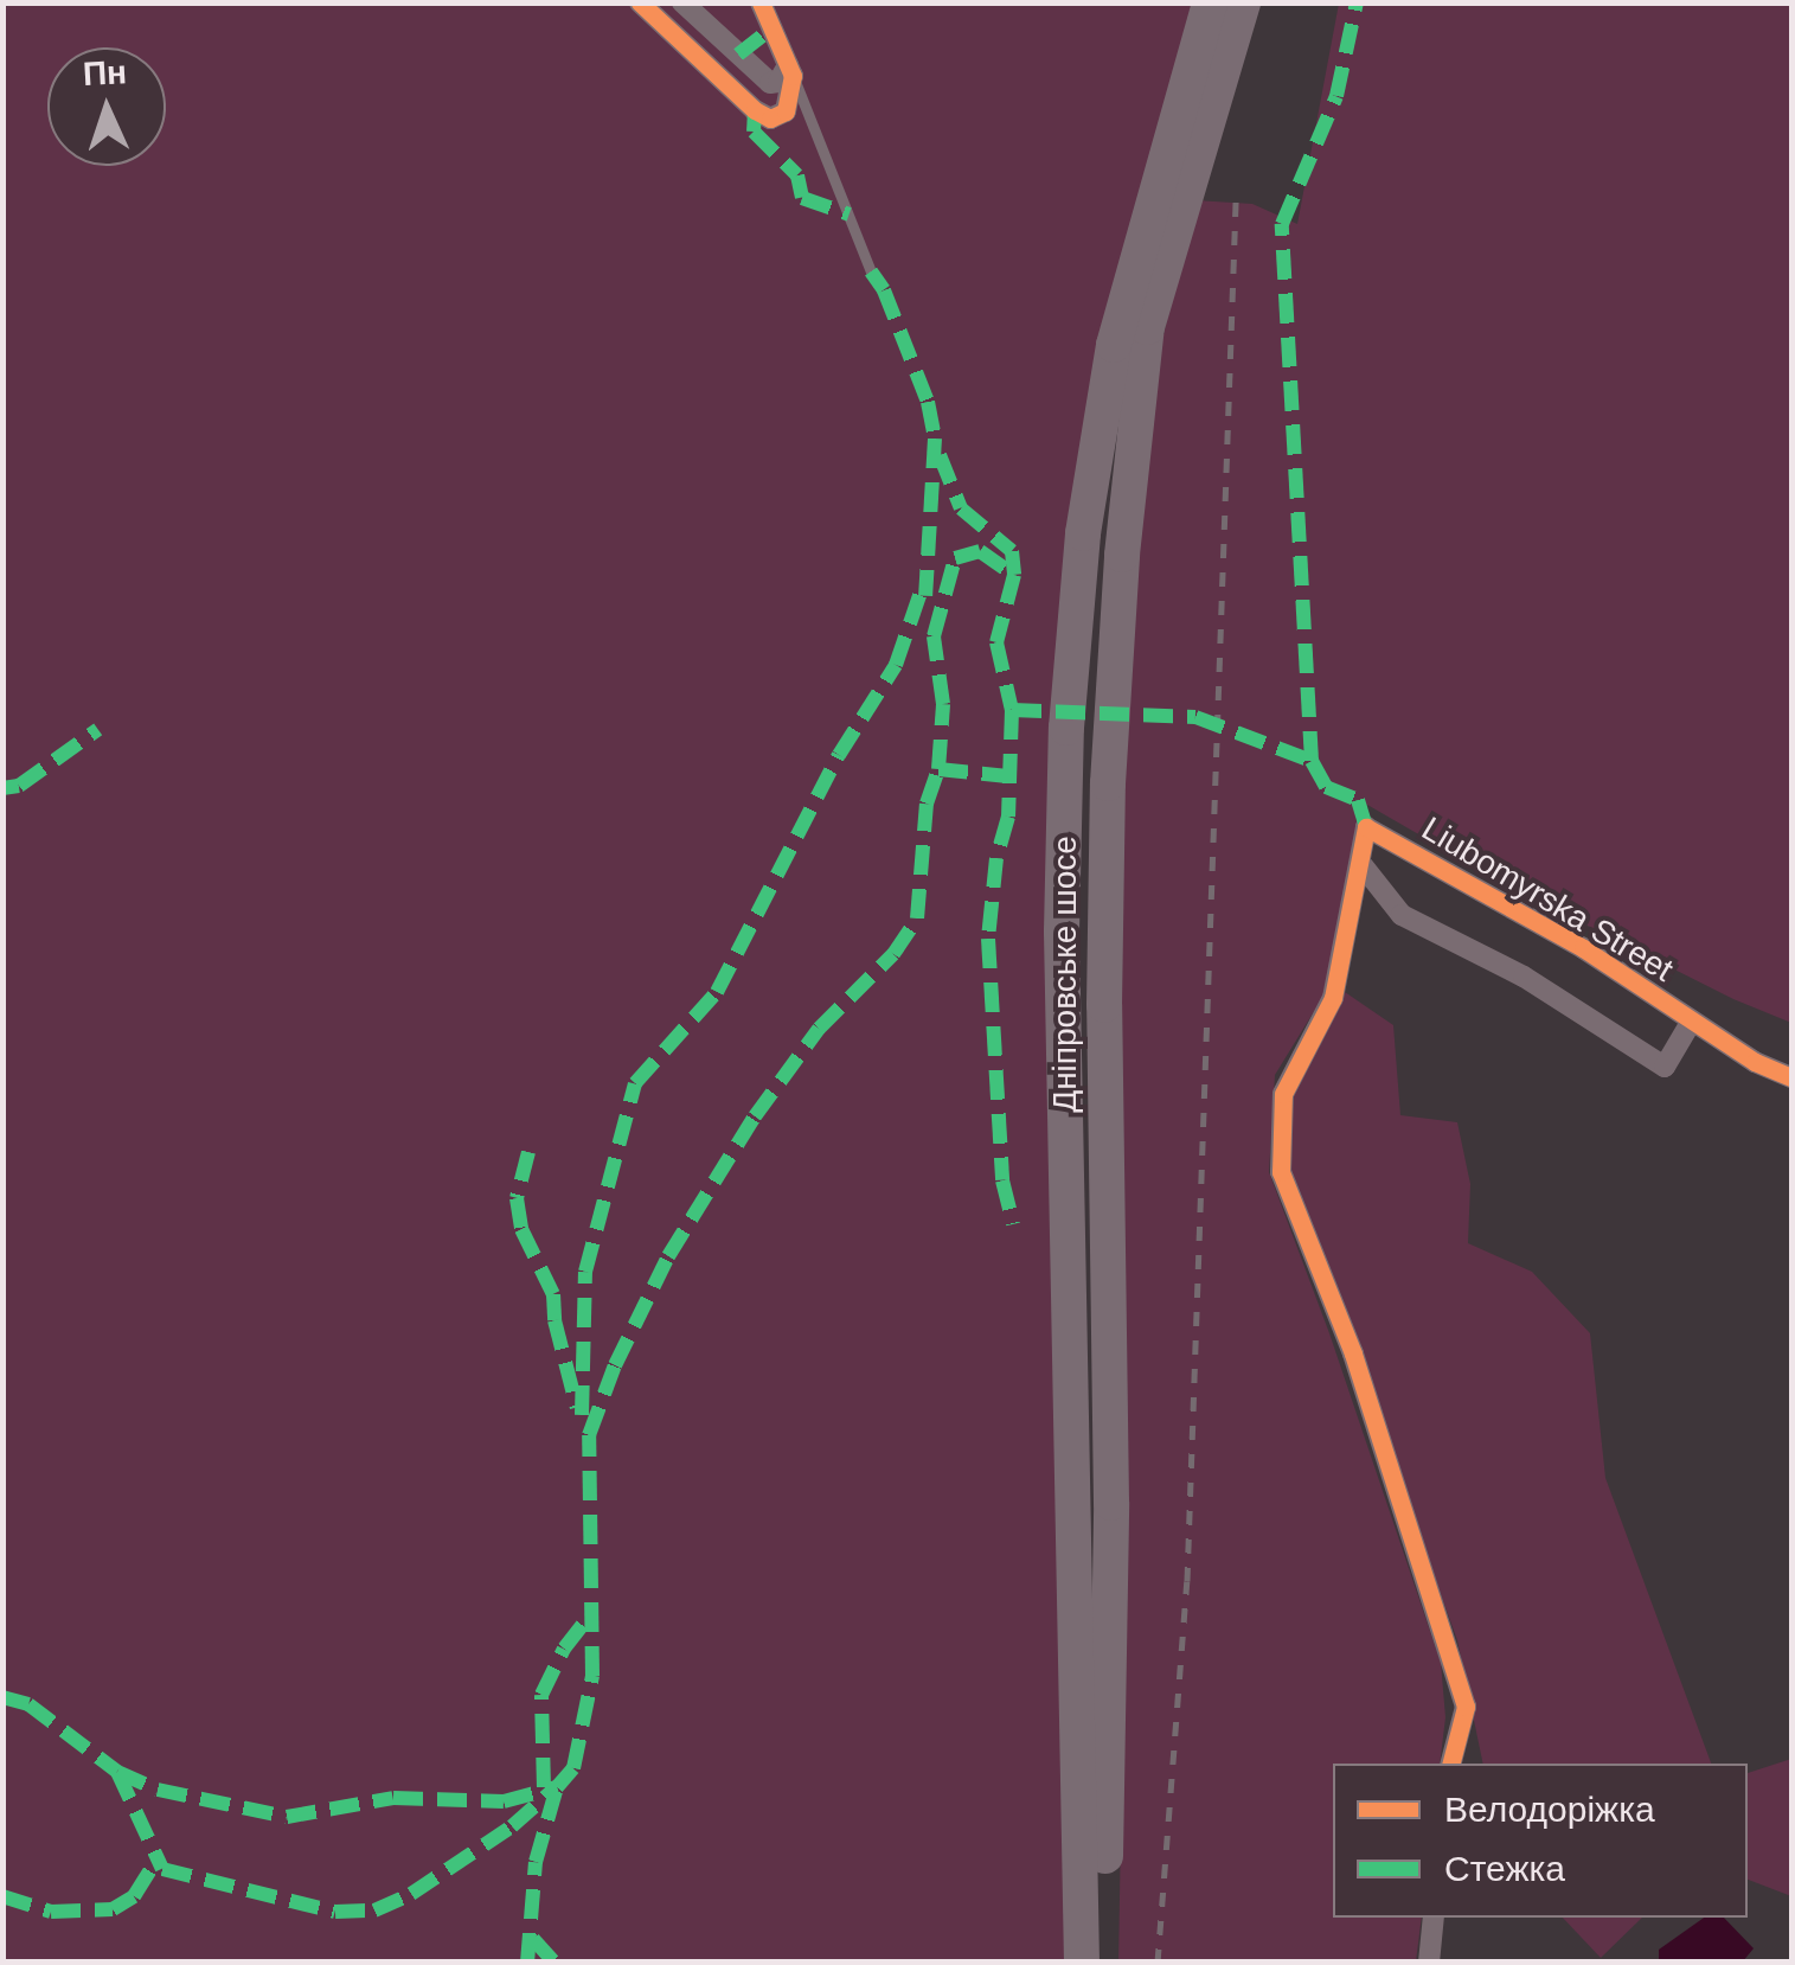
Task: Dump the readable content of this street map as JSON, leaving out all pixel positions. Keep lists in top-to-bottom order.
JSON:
{
  "streets": {
    "main road": ["Дніпровське шосе"],
    "street": ["Liubomyrska Street"]
  },
  "legend": ["Велодоріжка", "Стежка"],
  "north": "top"
}
